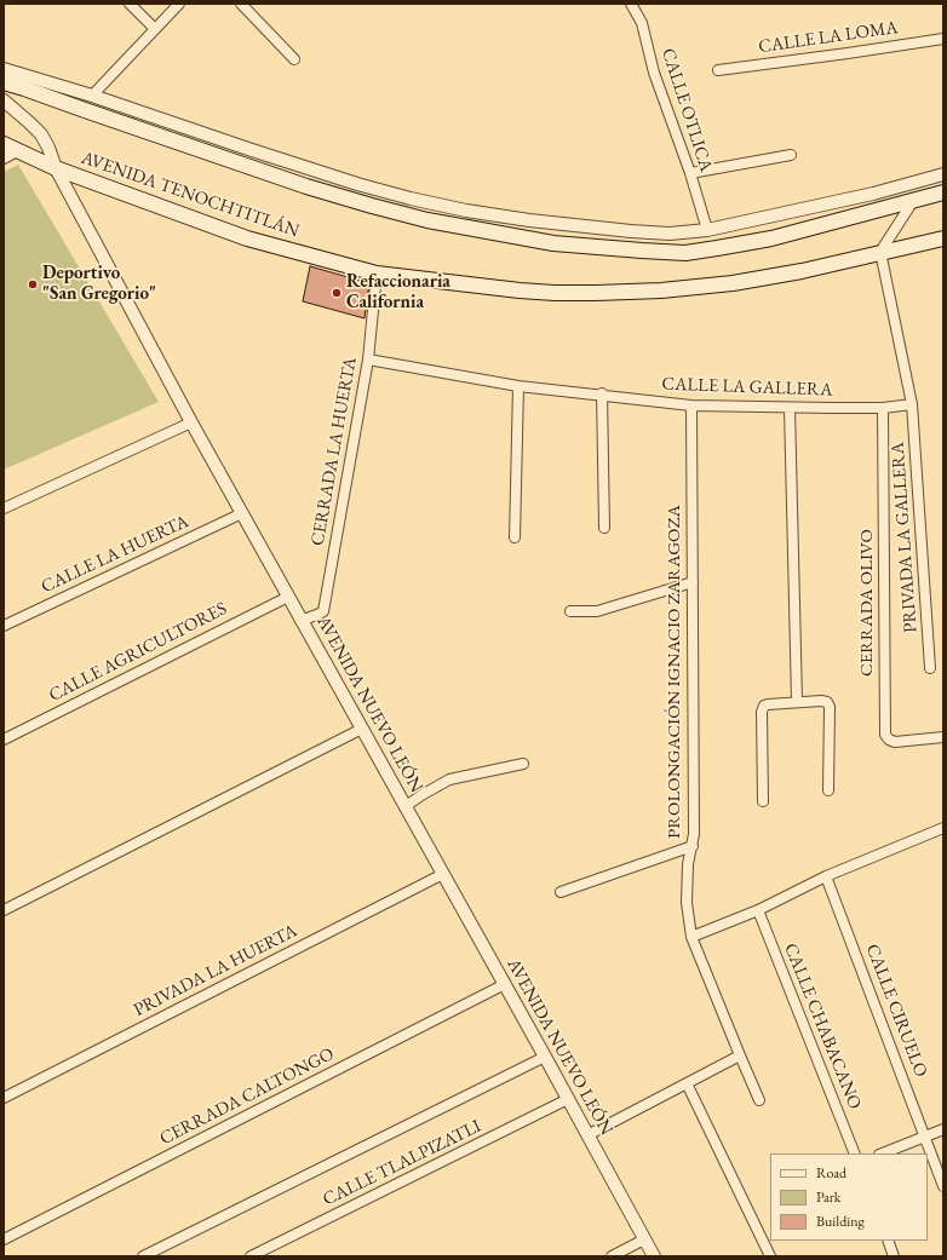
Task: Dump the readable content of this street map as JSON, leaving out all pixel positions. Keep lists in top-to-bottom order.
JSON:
{
  "streets": {
    "main road": ["AVENIDA TENOCHTITLÁN"],
    "street": [
      "CALLE LA LOMA",
      "CALLE OTLICA",
      "CALLE LA GALLERA",
      "CERRADA LA HUERTA",
      "PRIVADA LA GALLERA",
      "CALLE LA HUERTA",
      "CERRADA OLIVO",
      "CALLE AGRICULTORES",
      "PROLONGACIÓN IGNACIO ZARAGOZA",
      "AVENIDA NUEVO LEÓN",
      "PRIVADA LA HUERTA",
      "CALLE CIRUELO",
      "CALLE CHABACANO",
      "CERRADA CALTONGO",
      "CALLE TLALPIZATLI"
    ]
  },
  "crossings": [
    ["AVENIDA TENOCHTITLÁN", "CERRADA LA HUERTA"],
    ["AVENIDA TENOCHTITLÁN", "AVENIDA NUEVO LEÓN"],
    ["CALLE LA GALLERA", "CERRADA LA HUERTA"],
    ["CALLE LA GALLERA", "PRIVADA LA GALLERA"],
    ["CALLE LA GALLERA", "CERRADA OLIVO"],
    ["CALLE LA GALLERA", "PROLONGACIÓN IGNACIO ZARAGOZA"],
    ["CERRADA LA HUERTA", "AVENIDA NUEVO LEÓN"],
    ["CALLE LA HUERTA", "AVENIDA NUEVO LEÓN"],
    ["CALLE AGRICULTORES", "AVENIDA NUEVO LEÓN"],
    ["AVENIDA NUEVO LEÓN", "PRIVADA LA HUERTA"],
    ["AVENIDA NUEVO LEÓN", "CERRADA CALTONGO"],
    ["AVENIDA NUEVO LEÓN", "CALLE TLALPIZATLI"]
  ],
  "places": ["Deportivo \"San Gregorio\"", "Refaccionaria California"],
  "legend": ["Road", "Park", "Building"]
}
